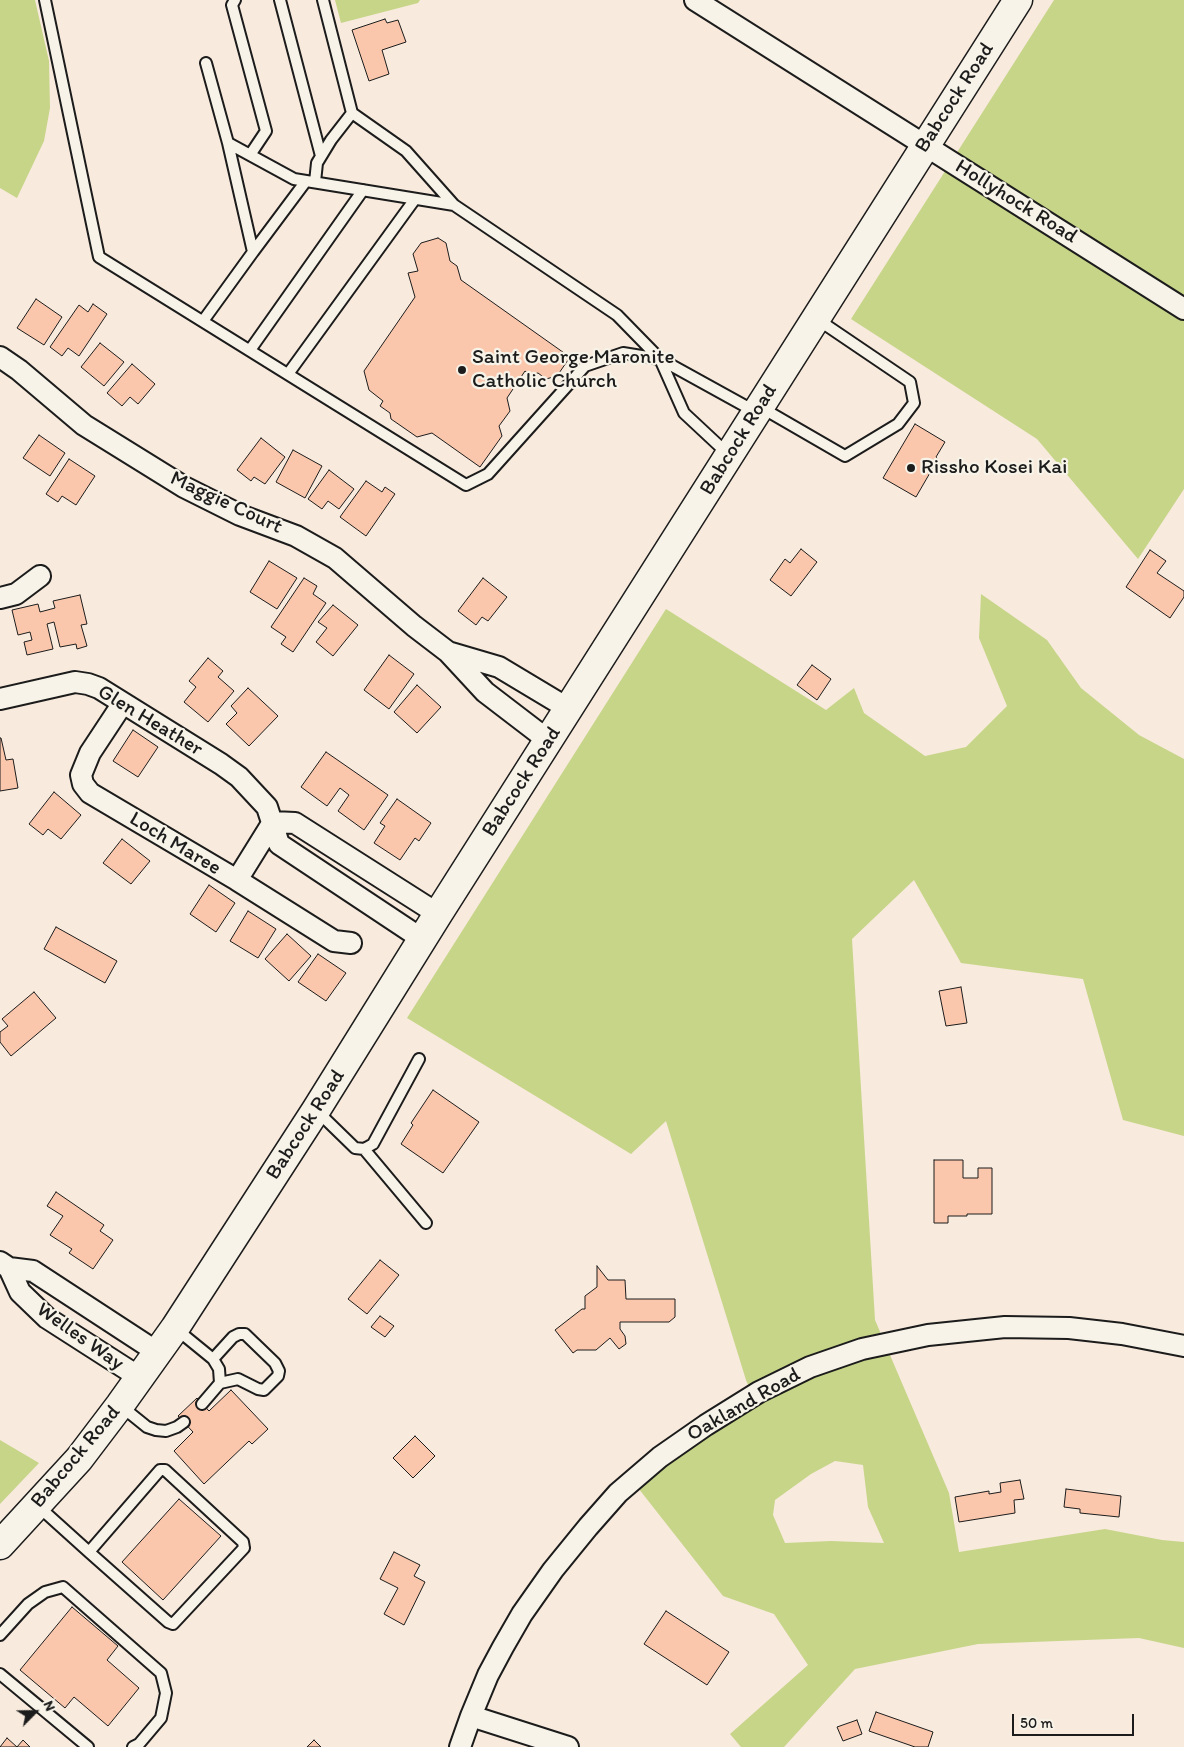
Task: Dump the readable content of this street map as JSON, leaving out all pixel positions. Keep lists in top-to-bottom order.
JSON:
{
  "streets": {
    "main road": ["Babcock Road"],
    "street": [
      "Hollyhock Road",
      "Maggie Court",
      "Glen Heather",
      "Loch Maree",
      "Welles Way",
      "Oakland Road"
    ]
  },
  "crossings": [
    ["Babcock Road", "Hollyhock Road"],
    ["Babcock Road", "Maggie Court"],
    ["Babcock Road", "Glen Heather"],
    ["Babcock Road", "Welles Way"],
    ["Glen Heather", "Loch Maree"]
  ],
  "places": ["Saint George Maronite Catholic Church", "Rissho Kosei Kai"],
  "scale_bar": "50 m",
  "north": "top right"
}
